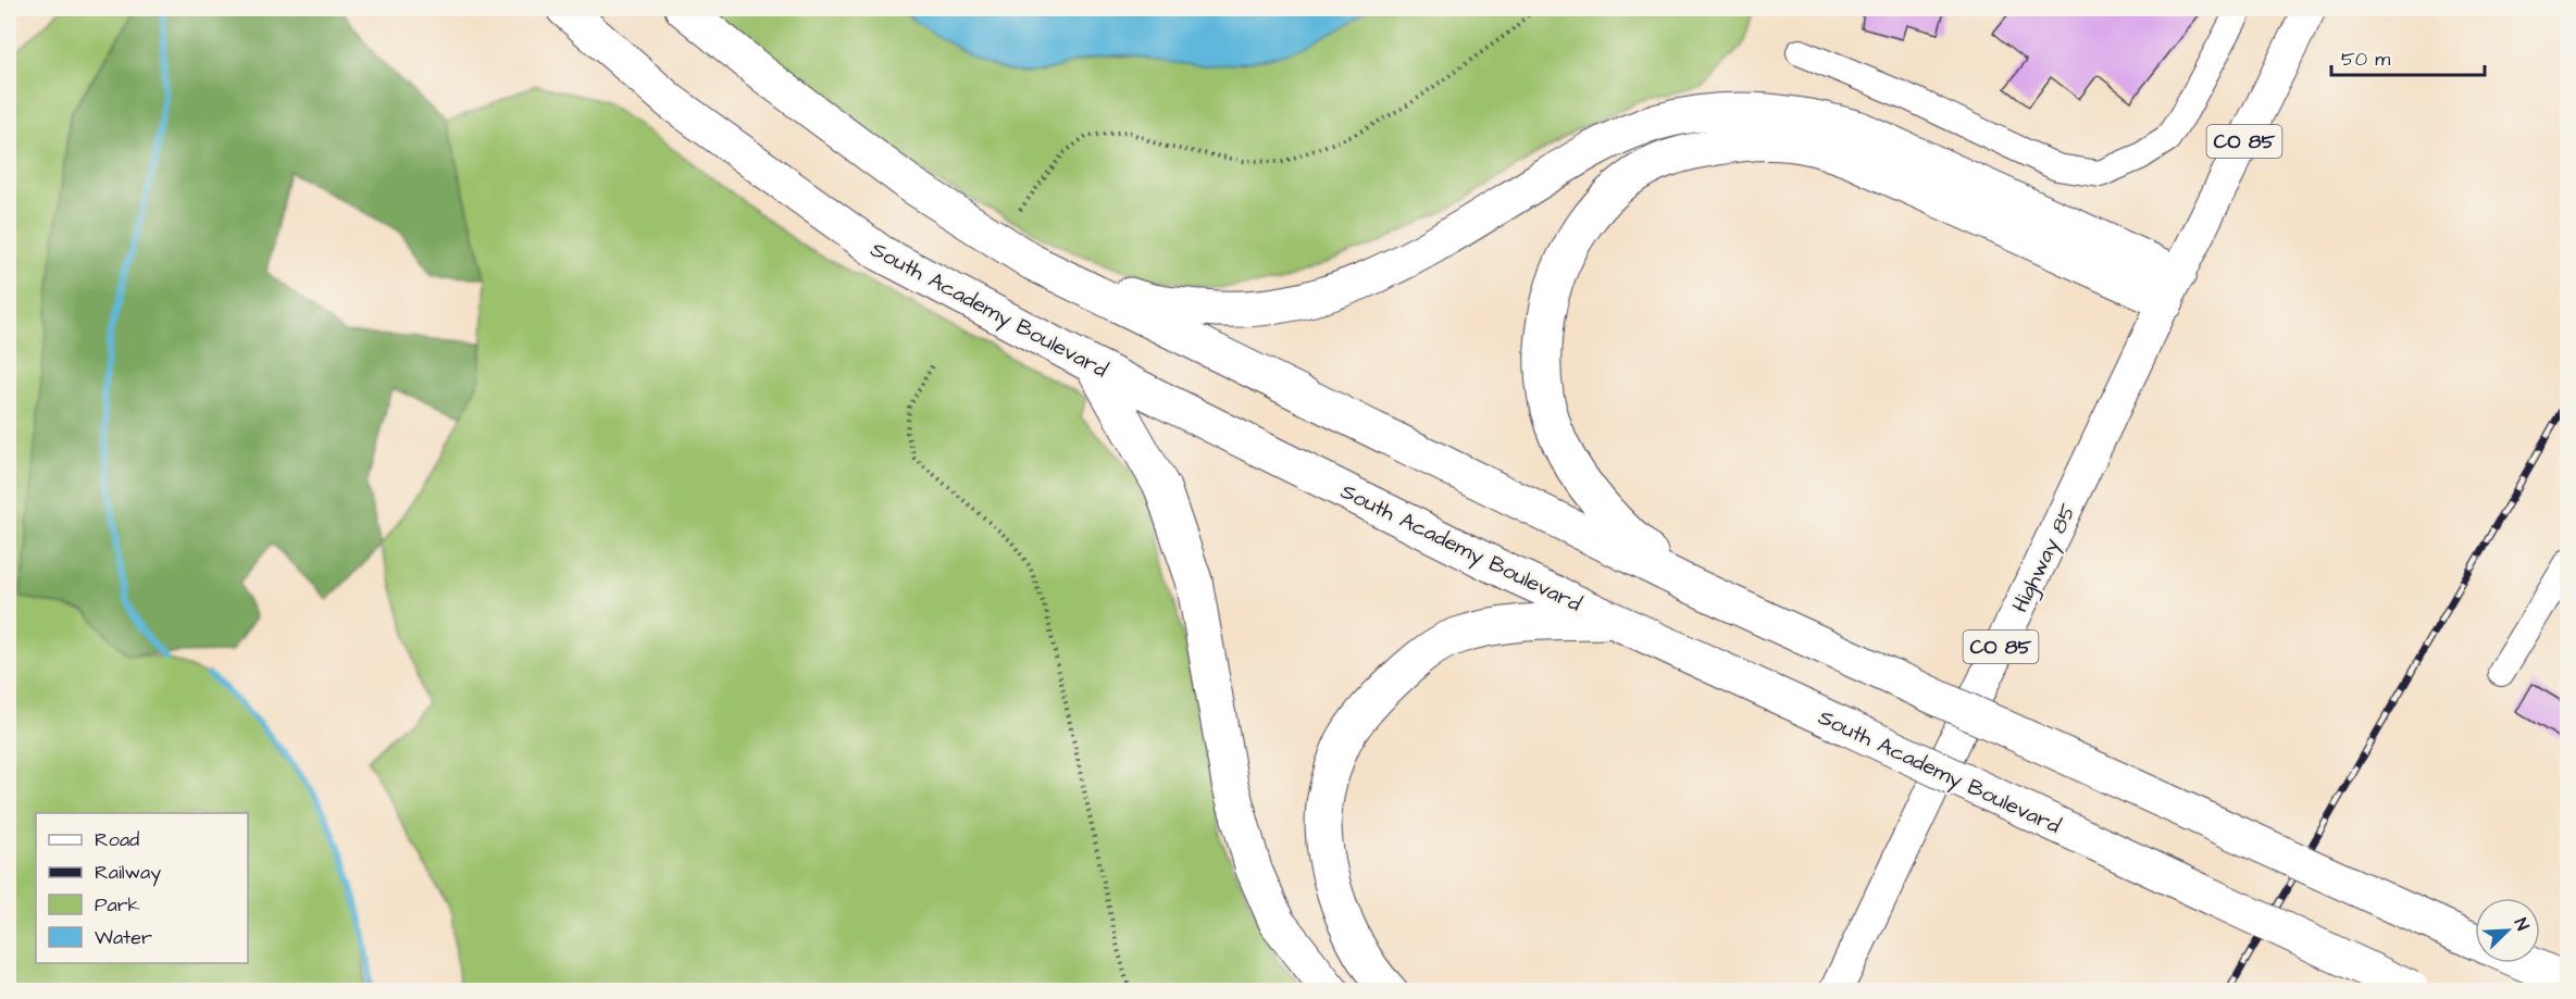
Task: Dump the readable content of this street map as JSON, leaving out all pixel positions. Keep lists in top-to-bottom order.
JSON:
{
  "streets": {
    "highway": ["South Academy Boulevard"],
    "main road": ["CO 85", "Highway 85"]
  },
  "crossings": [
    ["CO 85", "Highway 85"]
  ],
  "legend": [
    "Road",
    "Railway",
    "Park",
    "Water"
  ],
  "scale_bar": "50 m",
  "north": "top right"
}
